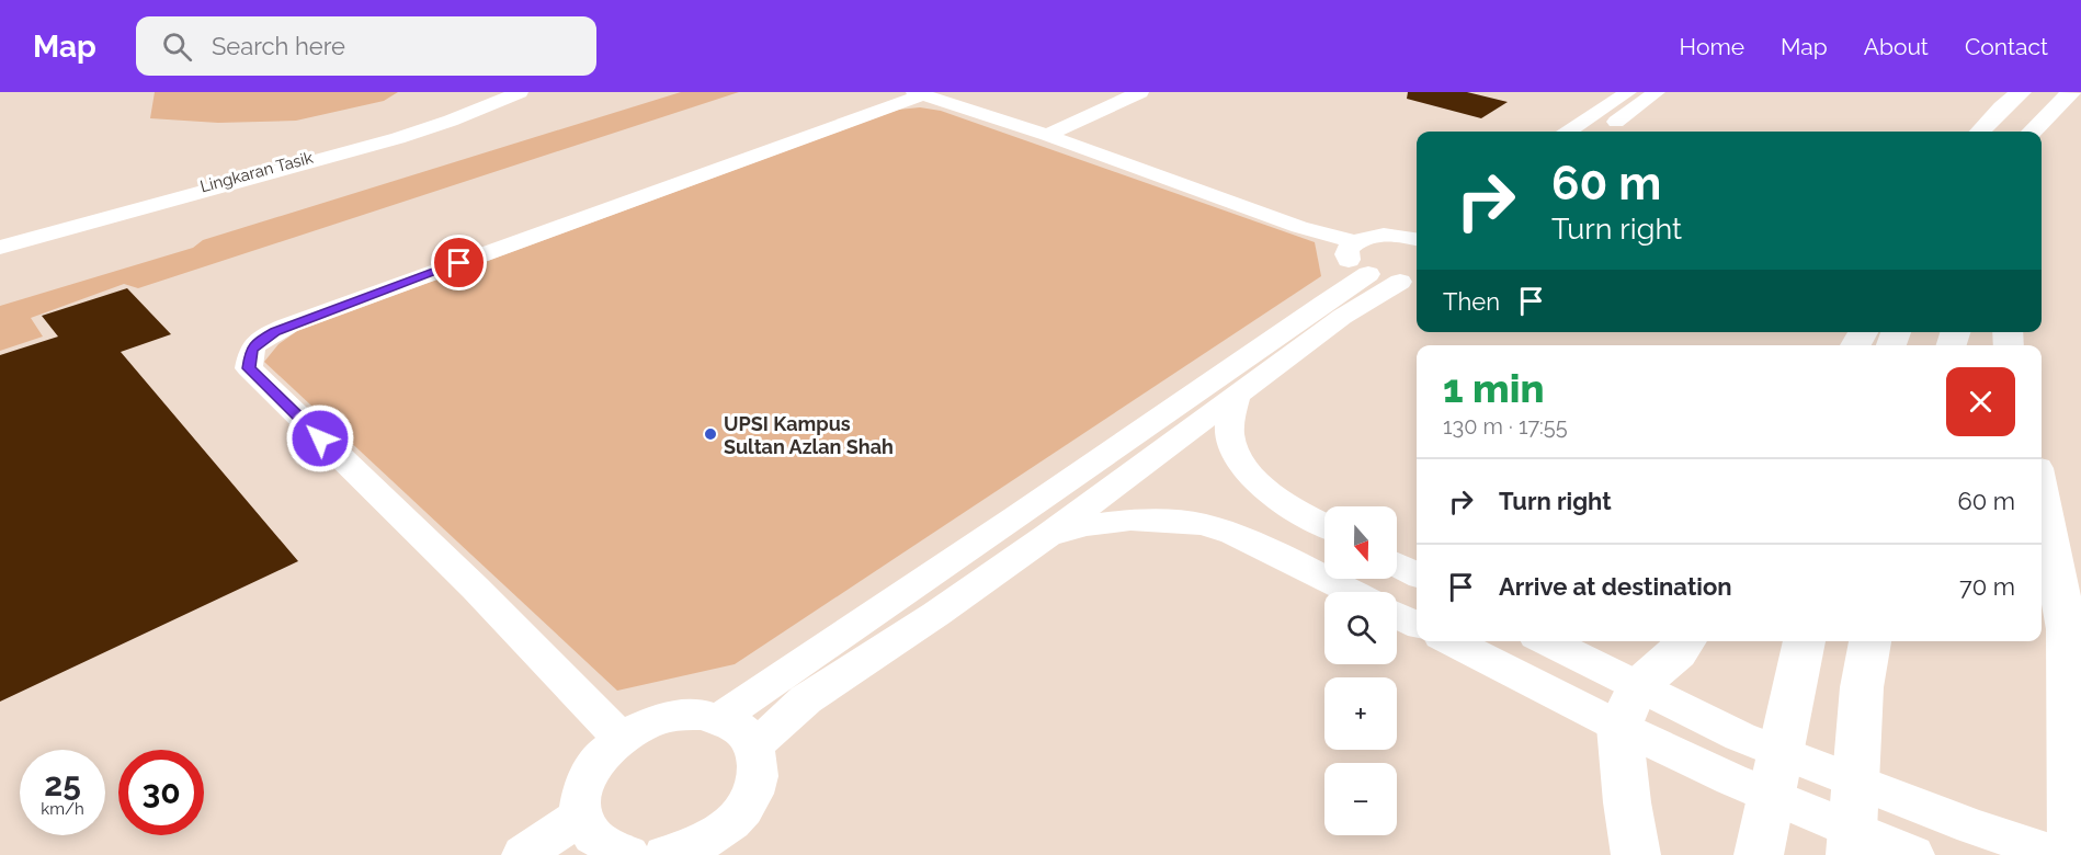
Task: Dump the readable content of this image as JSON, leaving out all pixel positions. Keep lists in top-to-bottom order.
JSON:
{
  "streets": {
    "street": ["Lingkaran Tasik"]
  },
  "places": ["UPSI Kampus Sultan Azlan Shah"],
  "north": "bottom",
  "page": {
    "header": "Map",
    "search": "Search here",
    "nav": [
      "Home",
      "Map",
      "About",
      "Contact"
    ],
    "turn": ["60 m", "Turn right"],
    "then": "Then",
    "heading": ["1 min", "130 m · 17:55"],
    "list": [
      {
        "name": "Turn right",
        "value": "60 m"
      },
      {
        "name": "Arrive at destination",
        "value": "70 m"
      }
    ],
    "map_buttons": ["+", "−"],
    "speed": "25 km/h",
    "limit": "30"
  }
}
